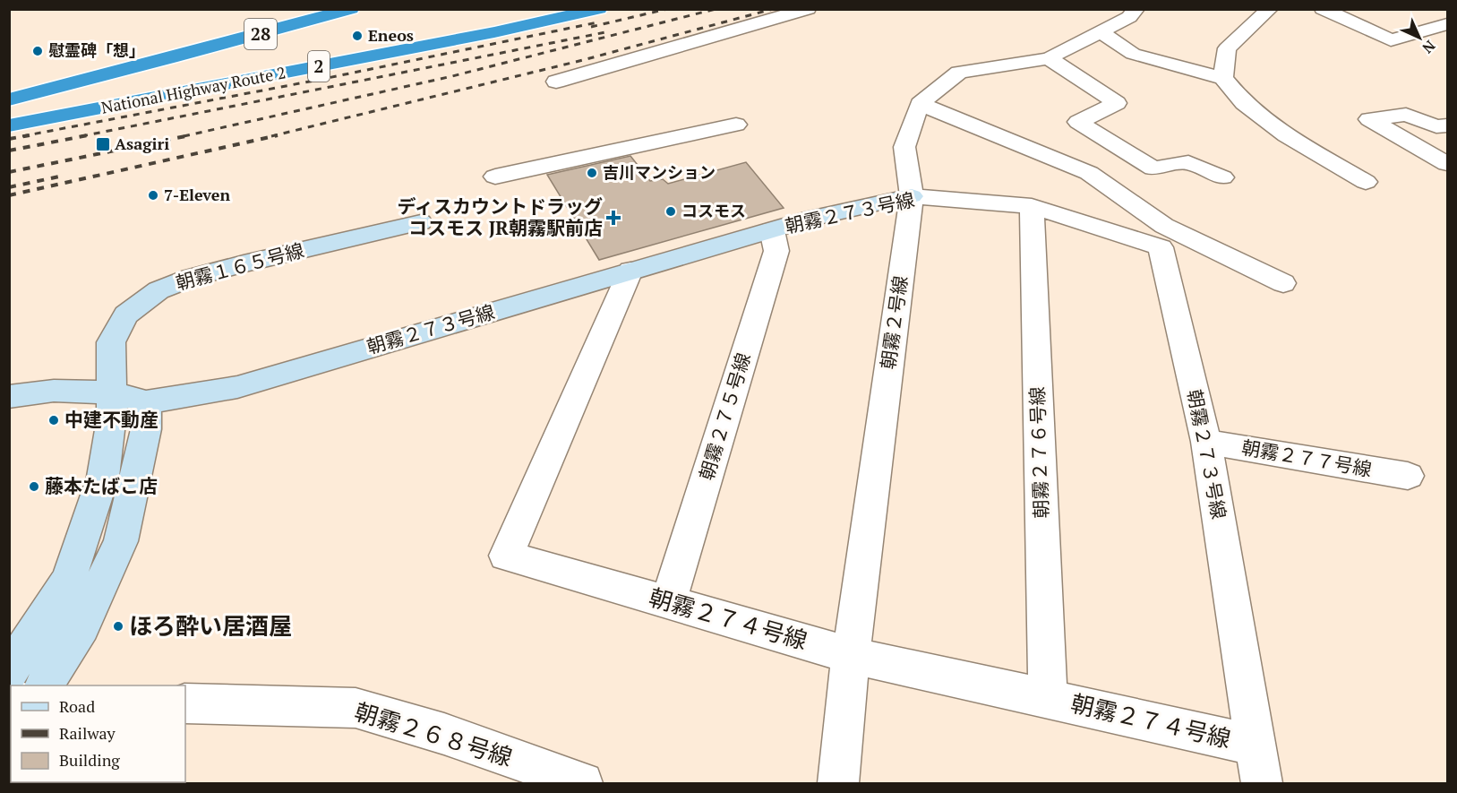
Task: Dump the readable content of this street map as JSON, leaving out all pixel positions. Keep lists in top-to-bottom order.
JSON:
{
  "streets": {
    "highway": ["28", "2", "National Highway Route 2"],
    "street": [
      "朝霧２７３号線",
      "朝霧１６５号線",
      "朝霧２号線",
      "朝霧２７５号線",
      "朝霧２７６号線",
      "朝霧２７７号線",
      "朝霧２７４号線",
      "朝霧２６８号線"
    ]
  },
  "crossings": [
    ["28", "National Highway Route 2"],
    ["朝霧２７３号線", "朝霧２号線"],
    ["朝霧２７３号線", "朝霧２７５号線"],
    ["朝霧２７３号線", "朝霧２７６号線"],
    ["朝霧２７３号線", "朝霧２７７号線"],
    ["朝霧２７３号線", "朝霧２７４号線"],
    ["朝霧２号線", "朝霧２７４号線"],
    ["朝霧２７５号線", "朝霧２７４号線"],
    ["朝霧２７６号線", "朝霧２７４号線"]
  ],
  "places": {
    "other": [
      "Eneos",
      "慰霊碑「想」",
      "吉川マンション",
      "7-Eleven",
      "コスモス",
      "中建不動産",
      "藤本たばこ店",
      "ほろ酔い居酒屋"
    ],
    "transit": ["Asagiri"],
    "health": ["ディスカウントドラッグ コスモス JR朝霧駅前店"]
  },
  "legend": ["Road", "Railway", "Building"],
  "north": "bottom right"
}
